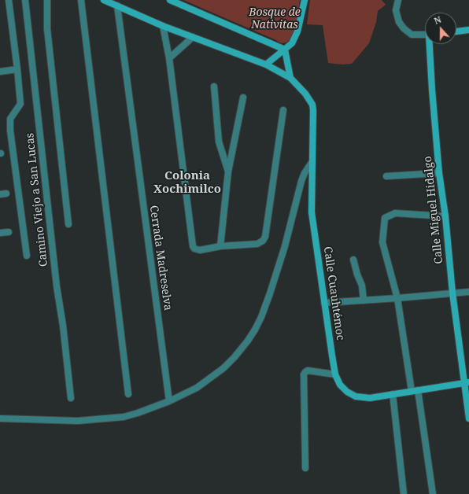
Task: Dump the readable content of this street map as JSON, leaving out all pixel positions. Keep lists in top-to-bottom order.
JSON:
{
  "streets": {
    "main road": ["Calle Miguel Hidalgo", "Calle Cuauhtémoc"],
    "street": ["Camino Viejo a San Lucas", "Cerrada Madreselva"]
  },
  "crossings": [
    ["Calle Miguel Hidalgo", "Calle Cuauhtémoc"],
    ["Cerrada Madreselva", "Calle Cuauhtémoc"]
  ],
  "districts": ["Colonia Xochimilco"],
  "parks": ["Bosque de Nativitas"],
  "north": "top"
}
